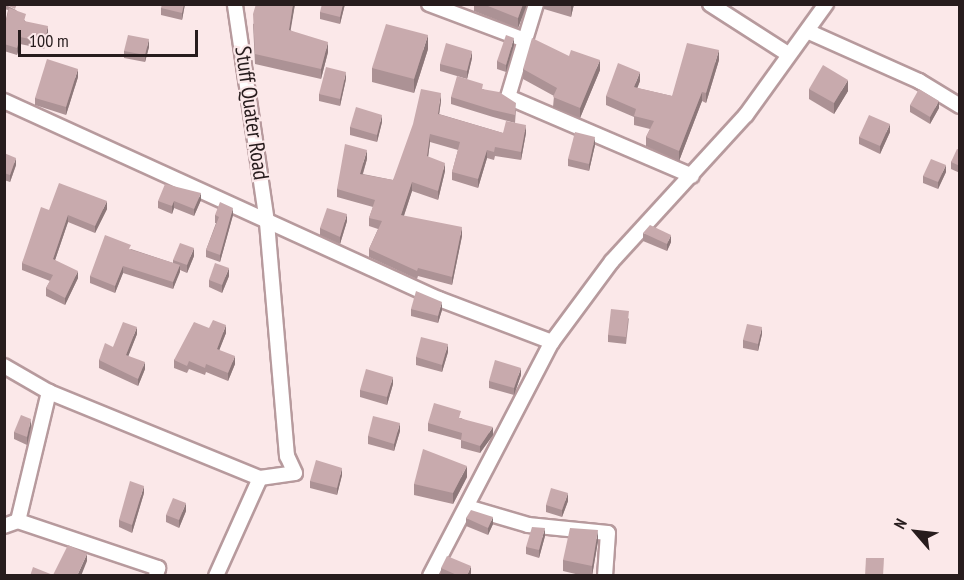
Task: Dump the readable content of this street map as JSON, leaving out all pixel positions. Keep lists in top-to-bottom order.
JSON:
{
  "streets": {
    "street": ["Stuff Quater Road"]
  },
  "scale_bar": "100 m",
  "north": "top left"
}
